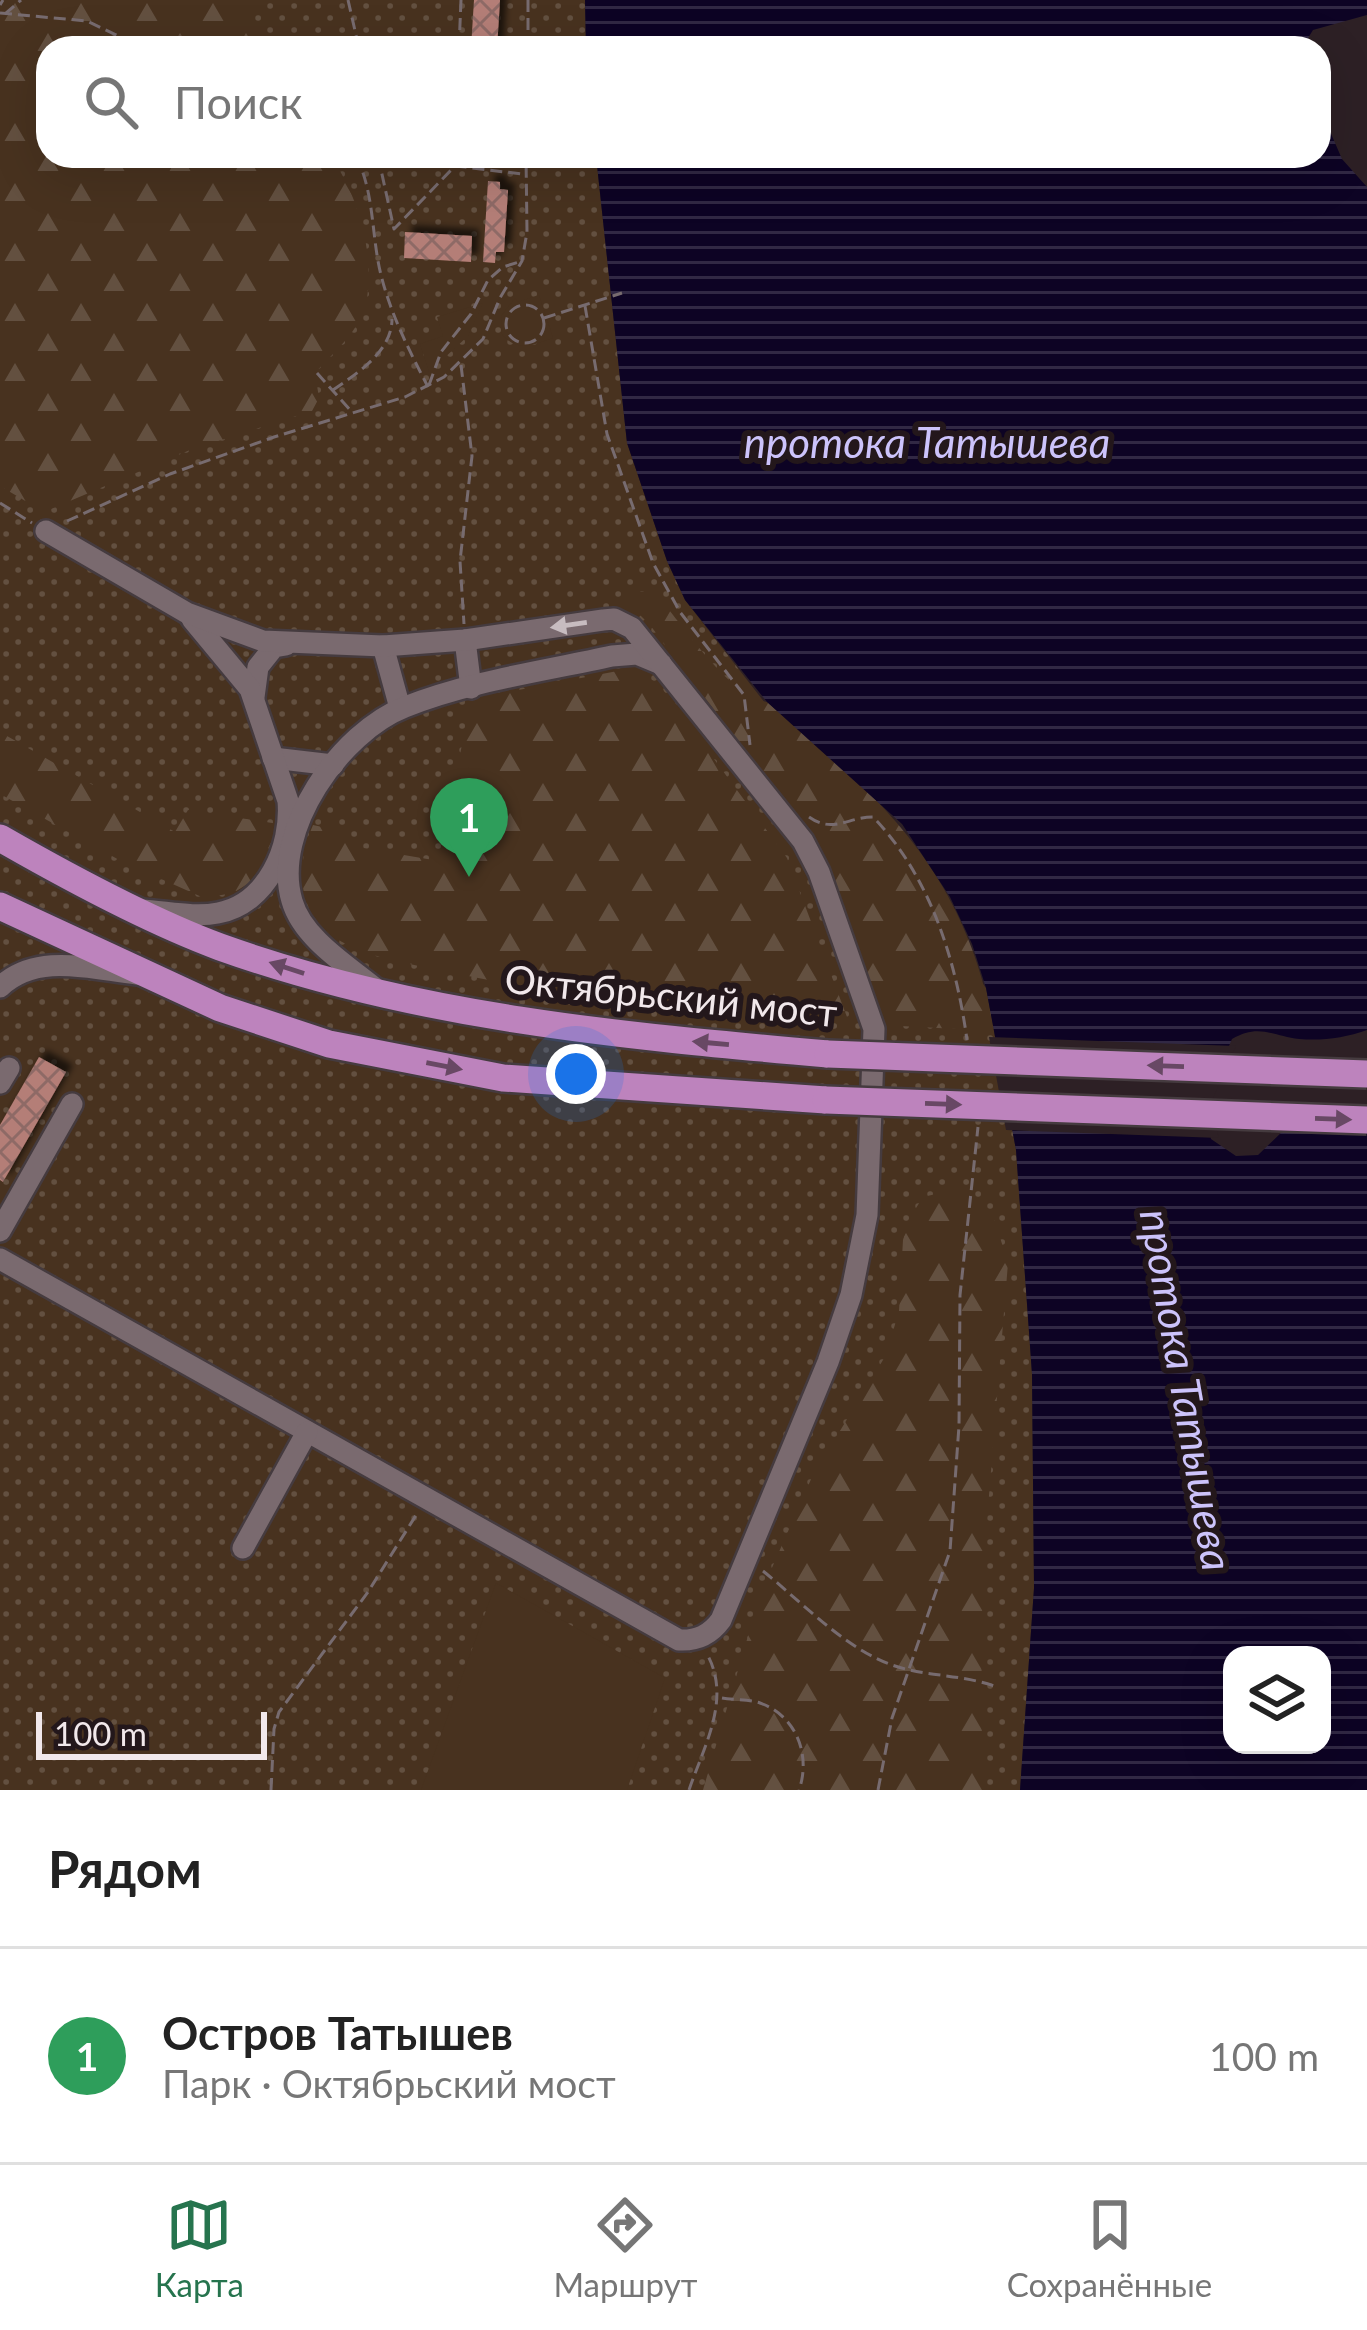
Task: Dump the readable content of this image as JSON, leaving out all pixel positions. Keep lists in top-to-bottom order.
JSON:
{
  "streets": {
    "main road": ["Октябрьский мост"]
  },
  "water": ["протока Татышева"],
  "scale_bar": "100 m",
  "page": {
    "search": "Поиск",
    "pins": "1",
    "scale": "100 m",
    "heading": "Рядом",
    "list": [
      {
        "mark": "1",
        "name": "Остров Татышев",
        "note": "Парк · Октябрьский мост",
        "value": "100 m"
      }
    ],
    "nav": ["Карта", "Маршрут", "Сохранённые"]
  }
}
